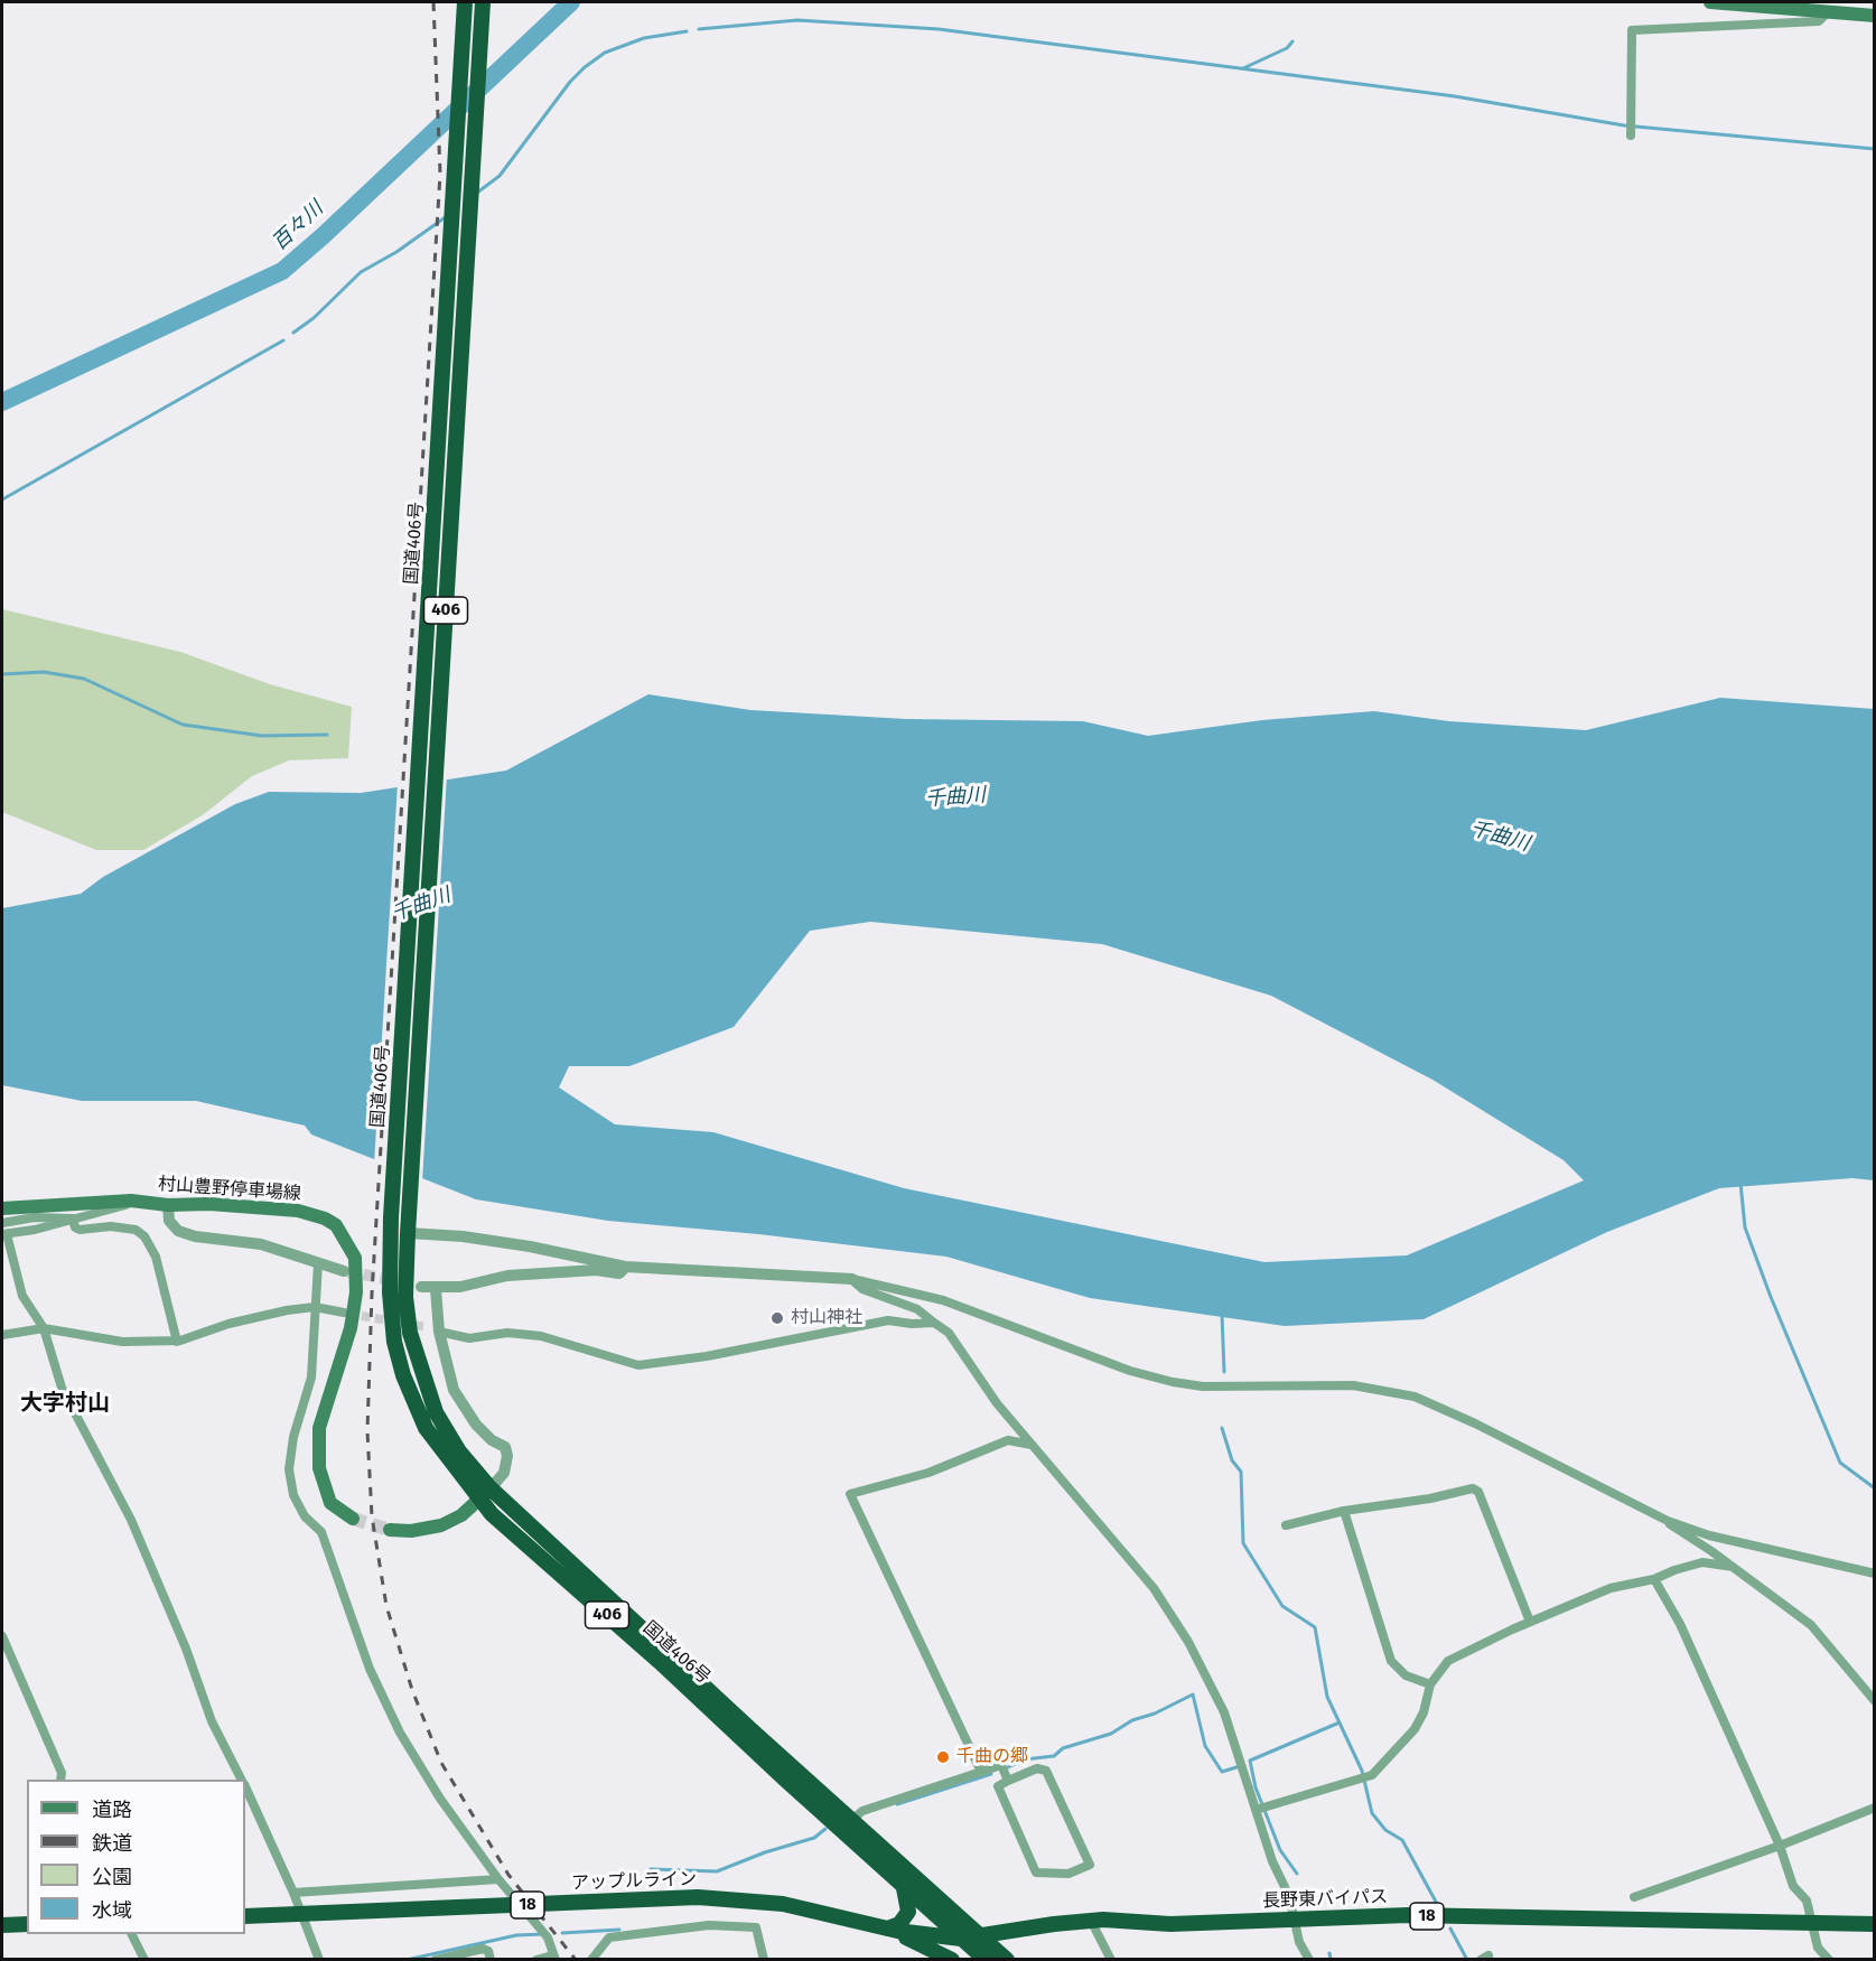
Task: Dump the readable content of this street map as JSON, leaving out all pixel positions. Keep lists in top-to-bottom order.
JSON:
{
  "streets": {
    "highway": [
      "国道406号",
      "406",
      "アップルライン",
      "長野東バイパス",
      "18"
    ],
    "main road": ["村山豊野停車場線"]
  },
  "crossings": [
    ["国道406号", "アップルライン"],
    ["国道406号", "長野東バイパス"],
    ["アップルライン", "長野東バイパス"]
  ],
  "districts": ["大字村山"],
  "water": ["百々川", "千曲川"],
  "places": ["村山神社", "千曲の郷"],
  "legend": [
    "道路",
    "鉄道",
    "公園",
    "水域"
  ]
}
